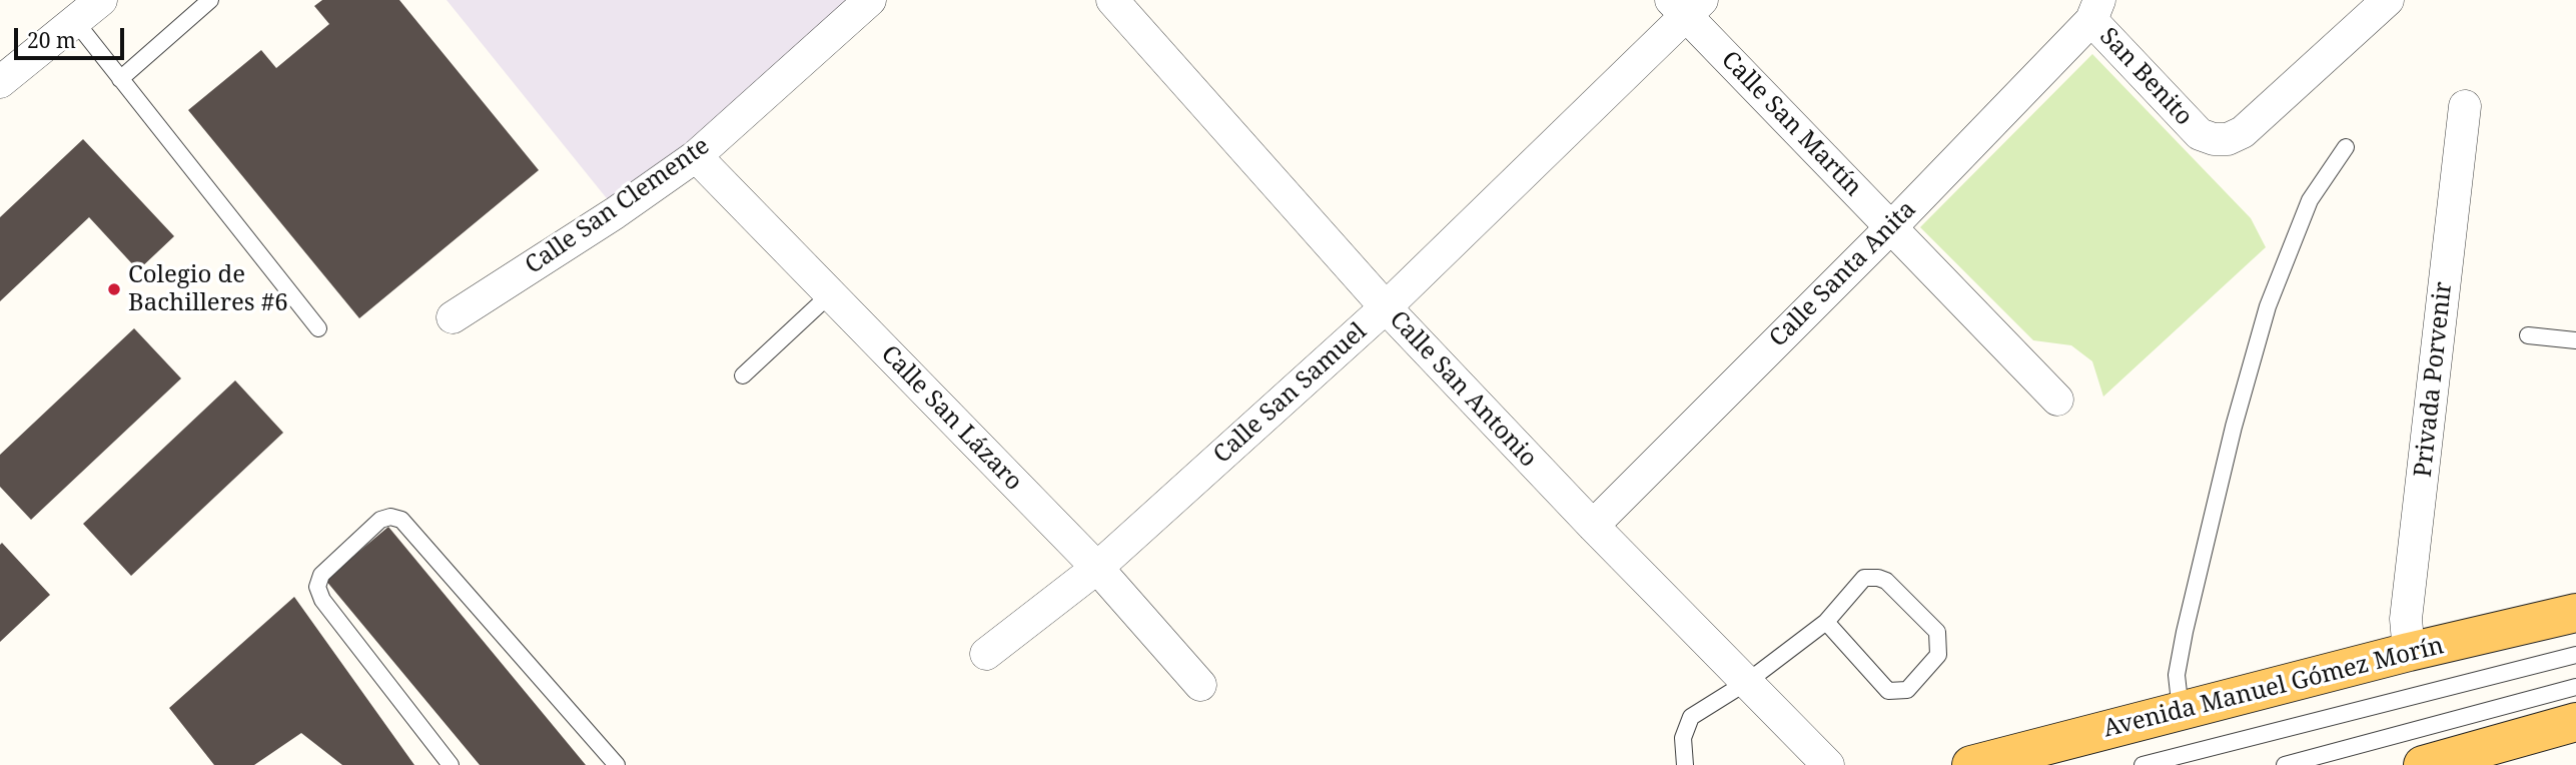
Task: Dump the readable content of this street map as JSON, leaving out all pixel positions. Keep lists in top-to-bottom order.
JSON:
{
  "streets": {
    "main road": ["Avenida Manuel Gómez Morín"],
    "street": [
      "San Benito",
      "Calle San Martín",
      "Calle San Clemente",
      "Calle Santa Anita",
      "Privada Porvenir",
      "Calle San Antonio",
      "Calle San Samuel",
      "Calle San Lázaro"
    ]
  },
  "crossings": [
    ["San Benito", "Calle Santa Anita"],
    ["Calle San Martín", "Calle Santa Anita"],
    ["Calle San Martín", "Calle San Samuel"],
    ["Calle San Clemente", "Calle San Lázaro"],
    ["Calle Santa Anita", "Calle San Antonio"],
    ["Privada Porvenir", "Avenida Manuel Gómez Morín"],
    ["Calle San Antonio", "Calle San Samuel"],
    ["Calle San Samuel", "Calle San Lázaro"]
  ],
  "places": ["Colegio de Bachilleres #6"],
  "scale_bar": "20 m"
}
